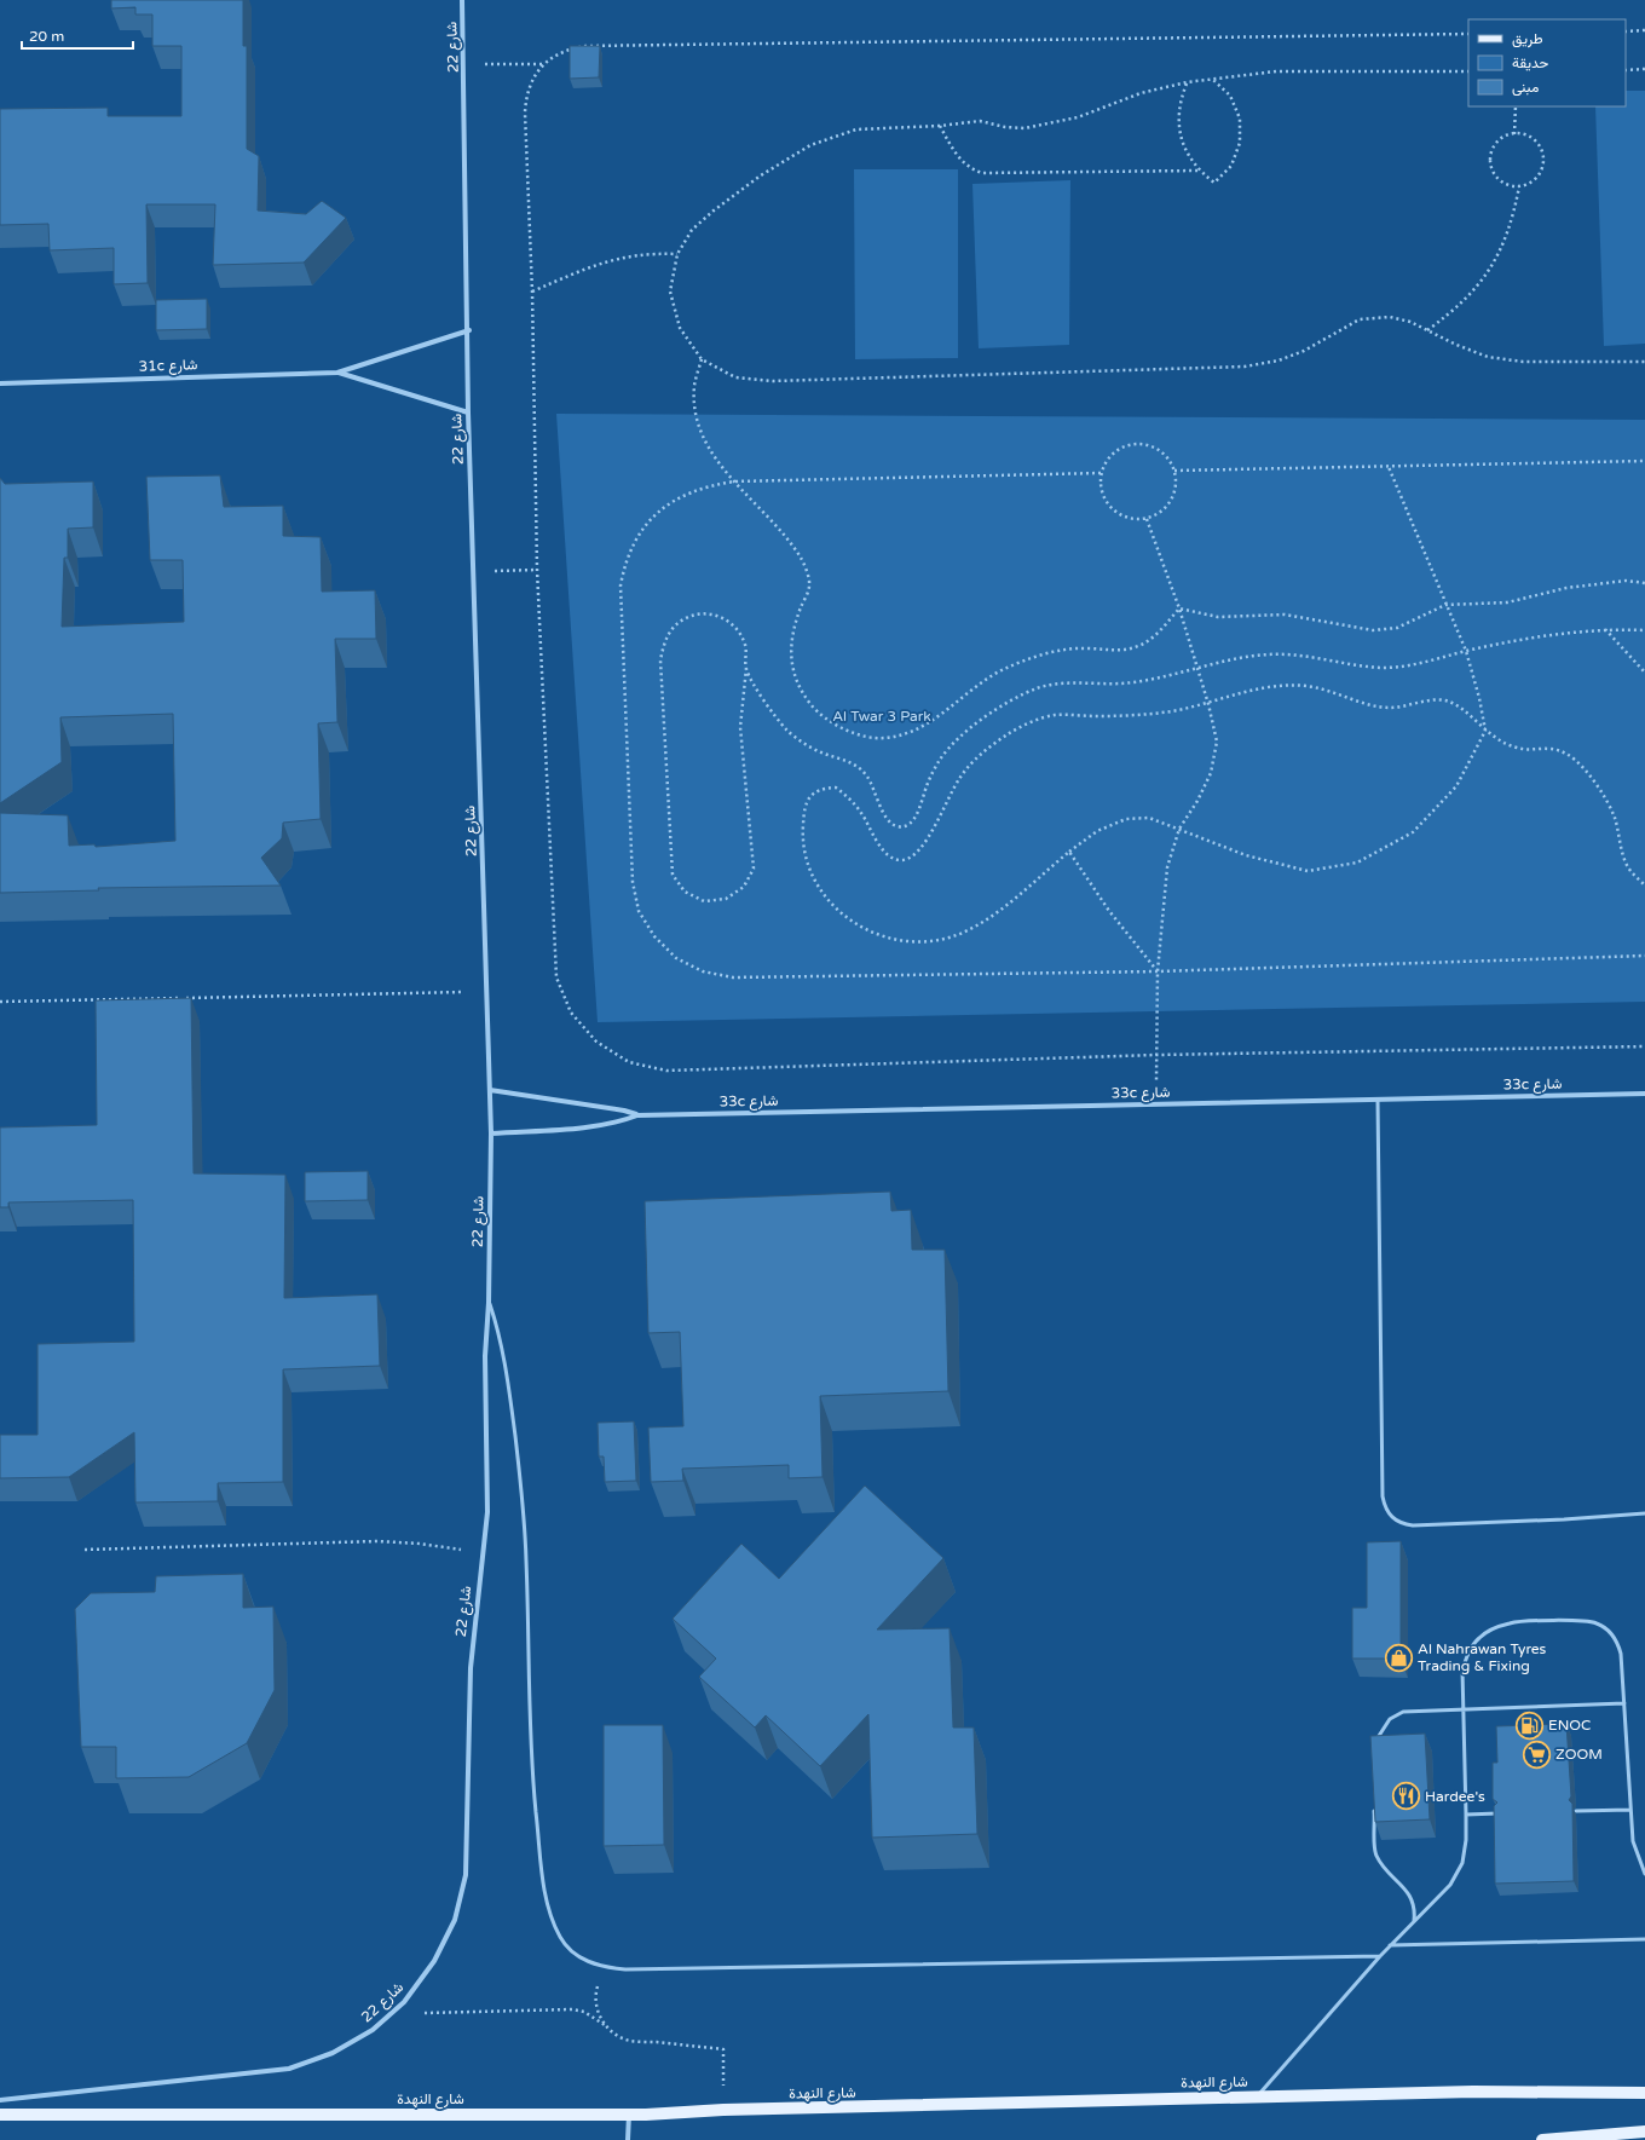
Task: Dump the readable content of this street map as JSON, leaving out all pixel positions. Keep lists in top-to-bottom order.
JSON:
{
  "streets": {
    "main road": ["شارع النهدة"],
    "street": ["شارع 22", "31c شارع", "33c شارع"]
  },
  "crossings": [
    ["شارع 22", "31c شارع"],
    ["شارع 22", "33c شارع"]
  ],
  "parks": ["Al Twar 3 Park"],
  "places": {
    "shop": ["Al Nahrawan Tyres Trading & Fixing"],
    "fuel station": ["ENOC"],
    "supermarket": ["ZOOM"],
    "restaurant": ["Hardee's"]
  },
  "legend": ["طريق", "حديقة", "مبنى"],
  "scale_bar": "20 m"
}
